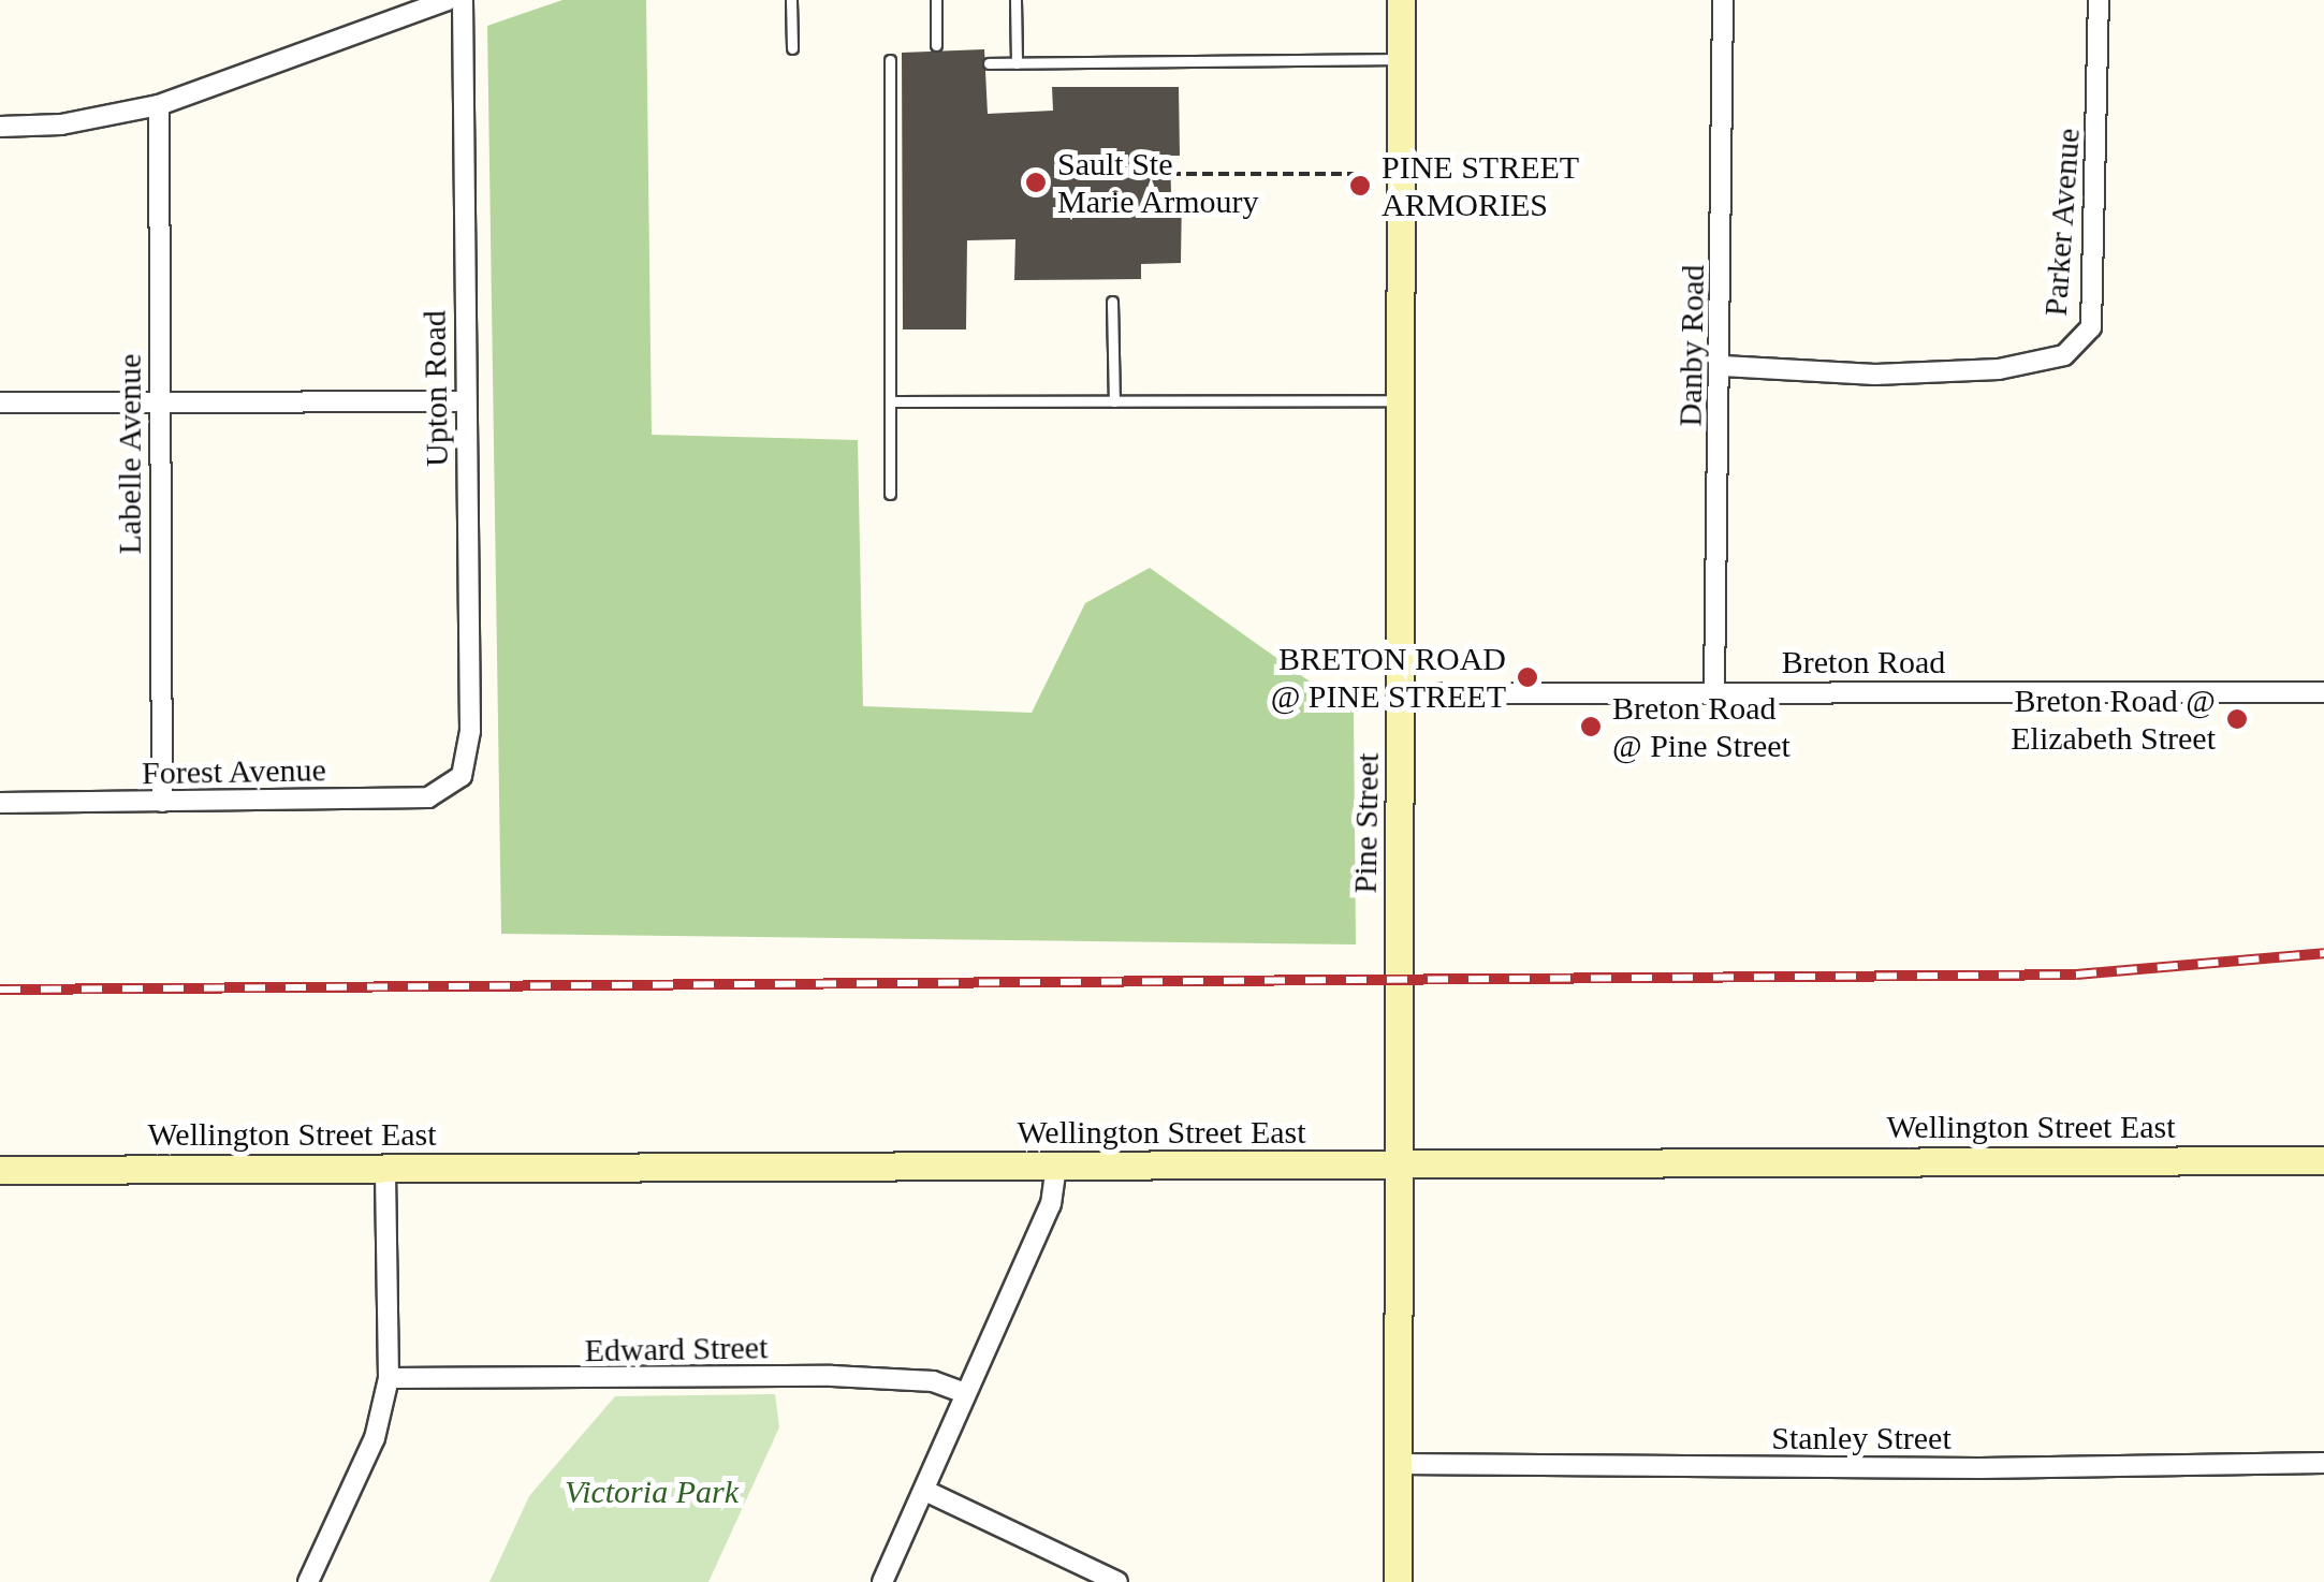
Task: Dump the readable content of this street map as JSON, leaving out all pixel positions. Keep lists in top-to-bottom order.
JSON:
{
  "streets": {
    "main road": ["Pine Street", "Wellington Street East"],
    "street": [
      "Parker Avenue",
      "Danby Road",
      "Upton Road",
      "Labelle Avenue",
      "Breton Road",
      "Forest Avenue",
      "Edward Street",
      "Stanley Street"
    ]
  },
  "crossings": [
    ["Parker Avenue", "Danby Road"],
    ["Danby Road", "Breton Road"],
    ["Upton Road", "Forest Avenue"],
    ["Labelle Avenue", "Forest Avenue"],
    ["Breton Road", "Pine Street"],
    ["Pine Street", "Wellington Street East"],
    ["Pine Street", "Stanley Street"]
  ],
  "parks": ["Victoria Park"],
  "places": [
    "Sault Ste Marie Armoury",
    "PINE STREET ARMORIES",
    "BRETON ROAD @ PINE STREET",
    "Breton Road @ Elizabeth Street",
    "Breton Road @ Pine Street"
  ]
}
